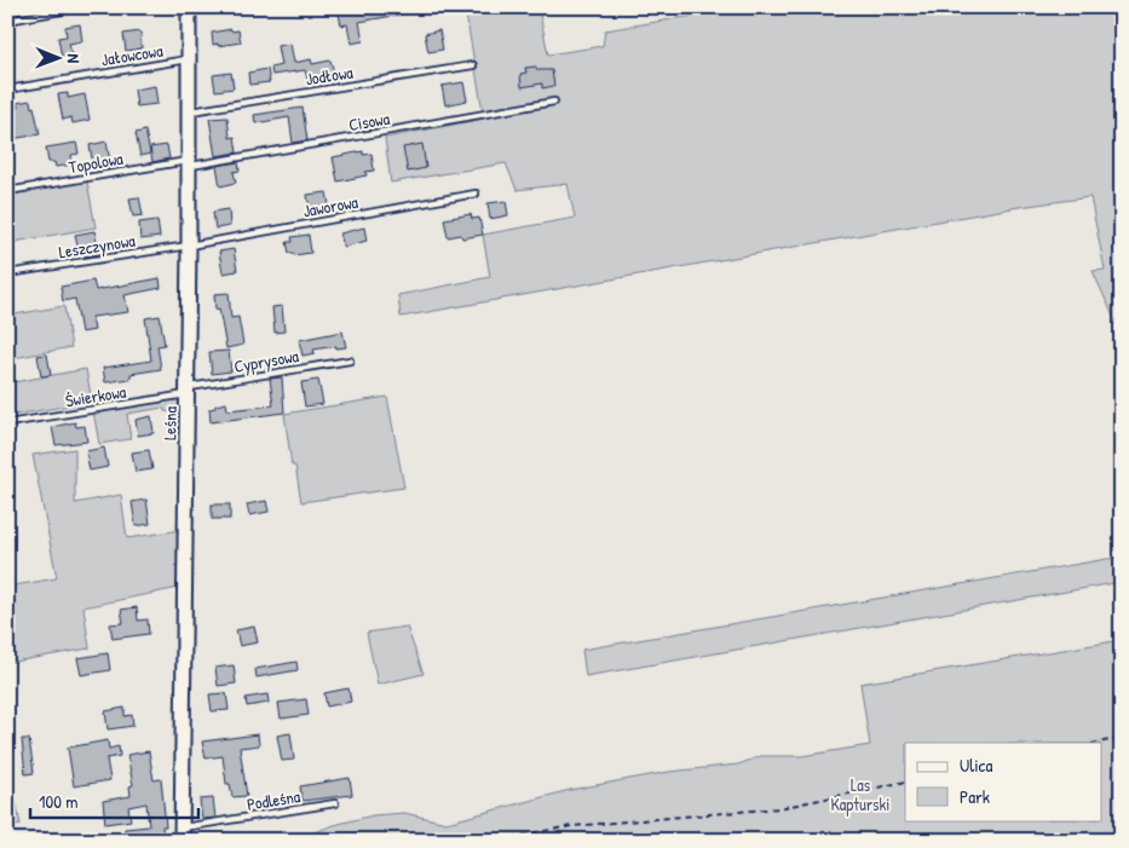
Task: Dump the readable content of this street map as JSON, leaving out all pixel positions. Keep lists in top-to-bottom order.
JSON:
{
  "streets": {
    "street": ["Leśna"],
    "lane": [
      "Jałowcowa",
      "Jodłowa",
      "Cisowa",
      "Topolowa",
      "Jaworowa",
      "Leszczynowa",
      "Cyprysowa",
      "Świerkowa",
      "Podleśna"
    ]
  },
  "crossings": [
    ["Jałowcowa", "Leśna"],
    ["Jodłowa", "Leśna"],
    ["Cisowa", "Topolowa"],
    ["Cisowa", "Leśna"],
    ["Topolowa", "Leśna"],
    ["Jaworowa", "Leszczynowa"],
    ["Jaworowa", "Leśna"],
    ["Leszczynowa", "Leśna"],
    ["Cyprysowa", "Świerkowa"],
    ["Cyprysowa", "Leśna"],
    ["Świerkowa", "Leśna"],
    ["Leśna", "Podleśna"]
  ],
  "parks": ["Las Kapturski"],
  "legend": ["Ulica", "Park"],
  "scale_bar": "100 m",
  "north": "right"
}
